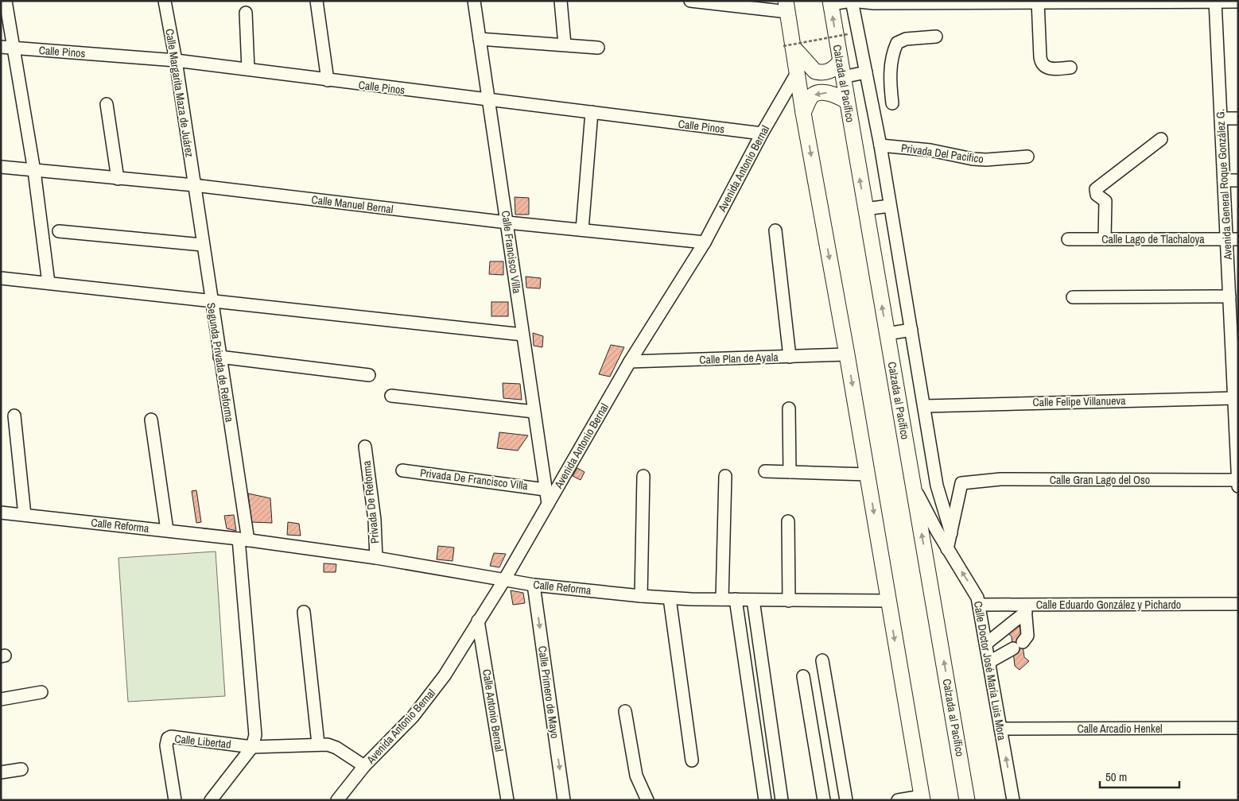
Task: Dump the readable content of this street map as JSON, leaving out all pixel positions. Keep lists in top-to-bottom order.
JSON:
{
  "streets": {
    "main road": ["Calzada al Pacífico"],
    "street": [
      "Calle Pinos",
      "Calle Margarita Maza de Juárez",
      "Privada Del Pacifico",
      "Avenida Antonio Bernal",
      "Avenida General Roque González G.",
      "Calle Manuel Bernal",
      "Calle Lago de Tlachaloya",
      "Calle Francisco Villa",
      "Calle Plan de Ayala",
      "Segunda Privada de Reforma",
      "Calle Felipe Villanueva",
      "Privada De Francisco Villa",
      "Calle Gran Lago del Oso",
      "Privada De Reforma",
      "Calle Reforma",
      "Calle Eduardo González y Pichardo",
      "Calle Doctor José María Luis Mora",
      "Calle Primero de Mayo",
      "Calle Antonio Bernal",
      "Calle Arcadio Henkel",
      "Calle Libertad"
    ]
  },
  "crossings": [
    ["Calle Pinos", "Calle Margarita Maza de Juárez"],
    ["Calle Pinos", "Avenida Antonio Bernal"],
    ["Calle Pinos", "Calle Francisco Villa"],
    ["Calzada al Pacífico", "Calle Doctor José María Luis Mora"],
    ["Calle Margarita Maza de Juárez", "Calle Manuel Bernal"],
    ["Calle Margarita Maza de Juárez", "Segunda Privada de Reforma"],
    ["Avenida Antonio Bernal", "Calle Manuel Bernal"],
    ["Avenida Antonio Bernal", "Calle Francisco Villa"],
    ["Avenida Antonio Bernal", "Calle Plan de Ayala"],
    ["Avenida Antonio Bernal", "Calle Reforma"],
    ["Avenida Antonio Bernal", "Calle Antonio Bernal"],
    ["Avenida Antonio Bernal", "Calle Libertad"],
    ["Avenida General Roque González G.", "Calle Lago de Tlachaloya"],
    ["Avenida General Roque González G.", "Calle Felipe Villanueva"],
    ["Avenida General Roque González G.", "Calle Gran Lago del Oso"],
    ["Calle Manuel Bernal", "Calle Francisco Villa"],
    ["Calle Manuel Bernal", "Segunda Privada de Reforma"],
    ["Calle Francisco Villa", "Privada De Francisco Villa"],
    ["Segunda Privada de Reforma", "Calle Reforma"],
    ["Privada De Reforma", "Calle Reforma"],
    ["Calle Reforma", "Calle Primero de Mayo"],
    ["Calle Eduardo González y Pichardo", "Calle Doctor José María Luis Mora"],
    ["Calle Doctor José María Luis Mora", "Calle Arcadio Henkel"]
  ],
  "one_way": ["Calle Doctor José María Luis Mora"],
  "scale_bar": "50 m"
}
